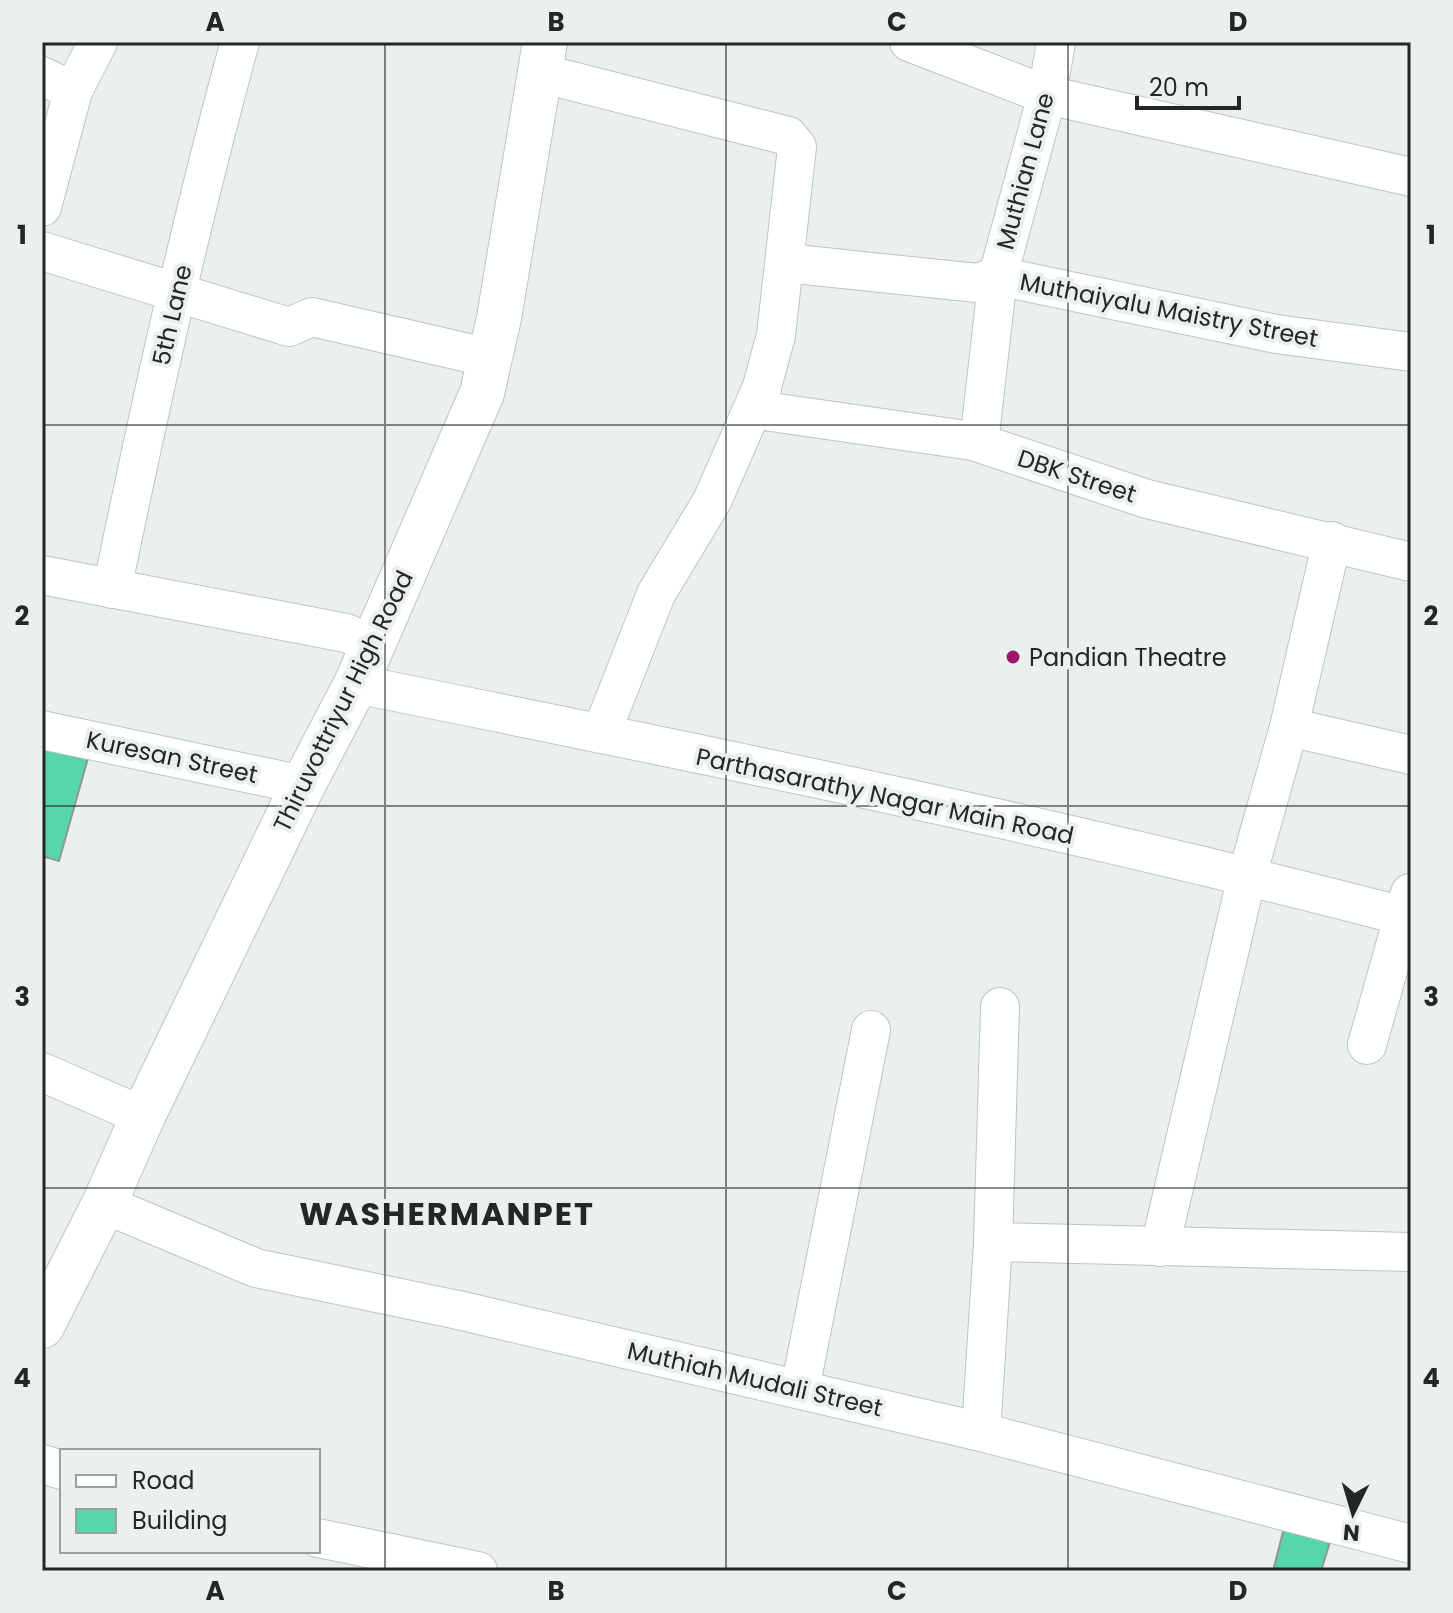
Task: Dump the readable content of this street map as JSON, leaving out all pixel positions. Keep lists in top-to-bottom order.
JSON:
{
  "streets": {
    "main road": ["Thiruvottriyur High Road"],
    "street": [
      "Muthian Lane",
      "Muthaiyalu Maistry Street",
      "5th Lane",
      "DBK Street",
      "Kuresan Street",
      "Parthasarathy Nagar Main Road",
      "Muthiah Mudali Street"
    ]
  },
  "crossings": [
    ["Muthian Lane", "Muthaiyalu Maistry Street"],
    ["Muthian Lane", "DBK Street"],
    ["Thiruvottriyur High Road", "Kuresan Street"],
    ["Thiruvottriyur High Road", "Parthasarathy Nagar Main Road"],
    ["Thiruvottriyur High Road", "Muthiah Mudali Street"]
  ],
  "districts": ["WASHERMANPET"],
  "places": ["Pandian Theatre"],
  "legend": ["Road", "Building"],
  "scale_bar": "20 m",
  "north": "bottom",
  "grid": {
    "columns": [
      "A",
      "B",
      "C",
      "D"
    ],
    "rows": [
      "1",
      "2",
      "3",
      "4"
    ]
  }
}
